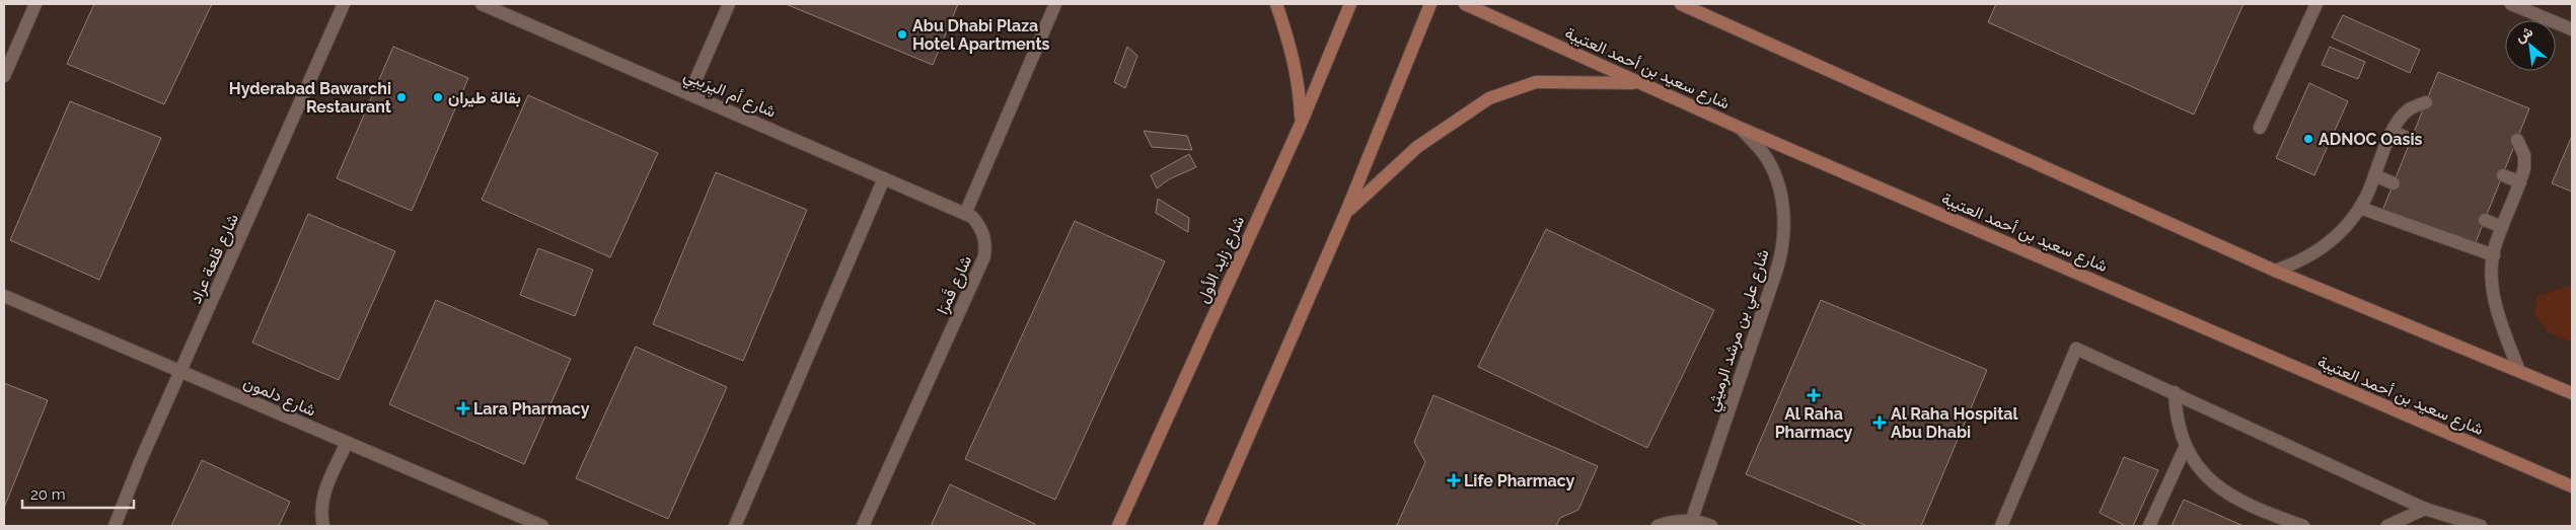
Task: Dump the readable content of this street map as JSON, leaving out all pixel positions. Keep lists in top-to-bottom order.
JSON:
{
  "streets": {
    "main road": ["شارع سعيد بن أحمد العتيبة", "شارع زايد الأول"],
    "street": [
      "شارع أم اليِرَيبِي",
      "شارع قلعة عراد",
      "شارع قَمرَا",
      "شارع علي بن مرشد الرميثي",
      "شارع دلمون"
    ]
  },
  "crossings": [
    ["شارع سعيد بن أحمد العتيبة", "شارع علي بن مرشد الرميثي"],
    ["شارع أم اليِرَيبِي", "شارع قَمرَا"],
    ["شارع قلعة عراد", "شارع دلمون"]
  ],
  "places": {
    "other": [
      "Abu Dhabi Plaza Hotel Apartments",
      "Hyderabad Bawarchi Restaurant",
      "بقالة طيران",
      "ADNOC Oasis"
    ],
    "health": [
      "Al Raha Pharmacy",
      "Lara Pharmacy",
      "Al Raha Hospital Abu Dhabi",
      "Life Pharmacy"
    ]
  },
  "scale_bar": "20 m",
  "north": "top left"
}
